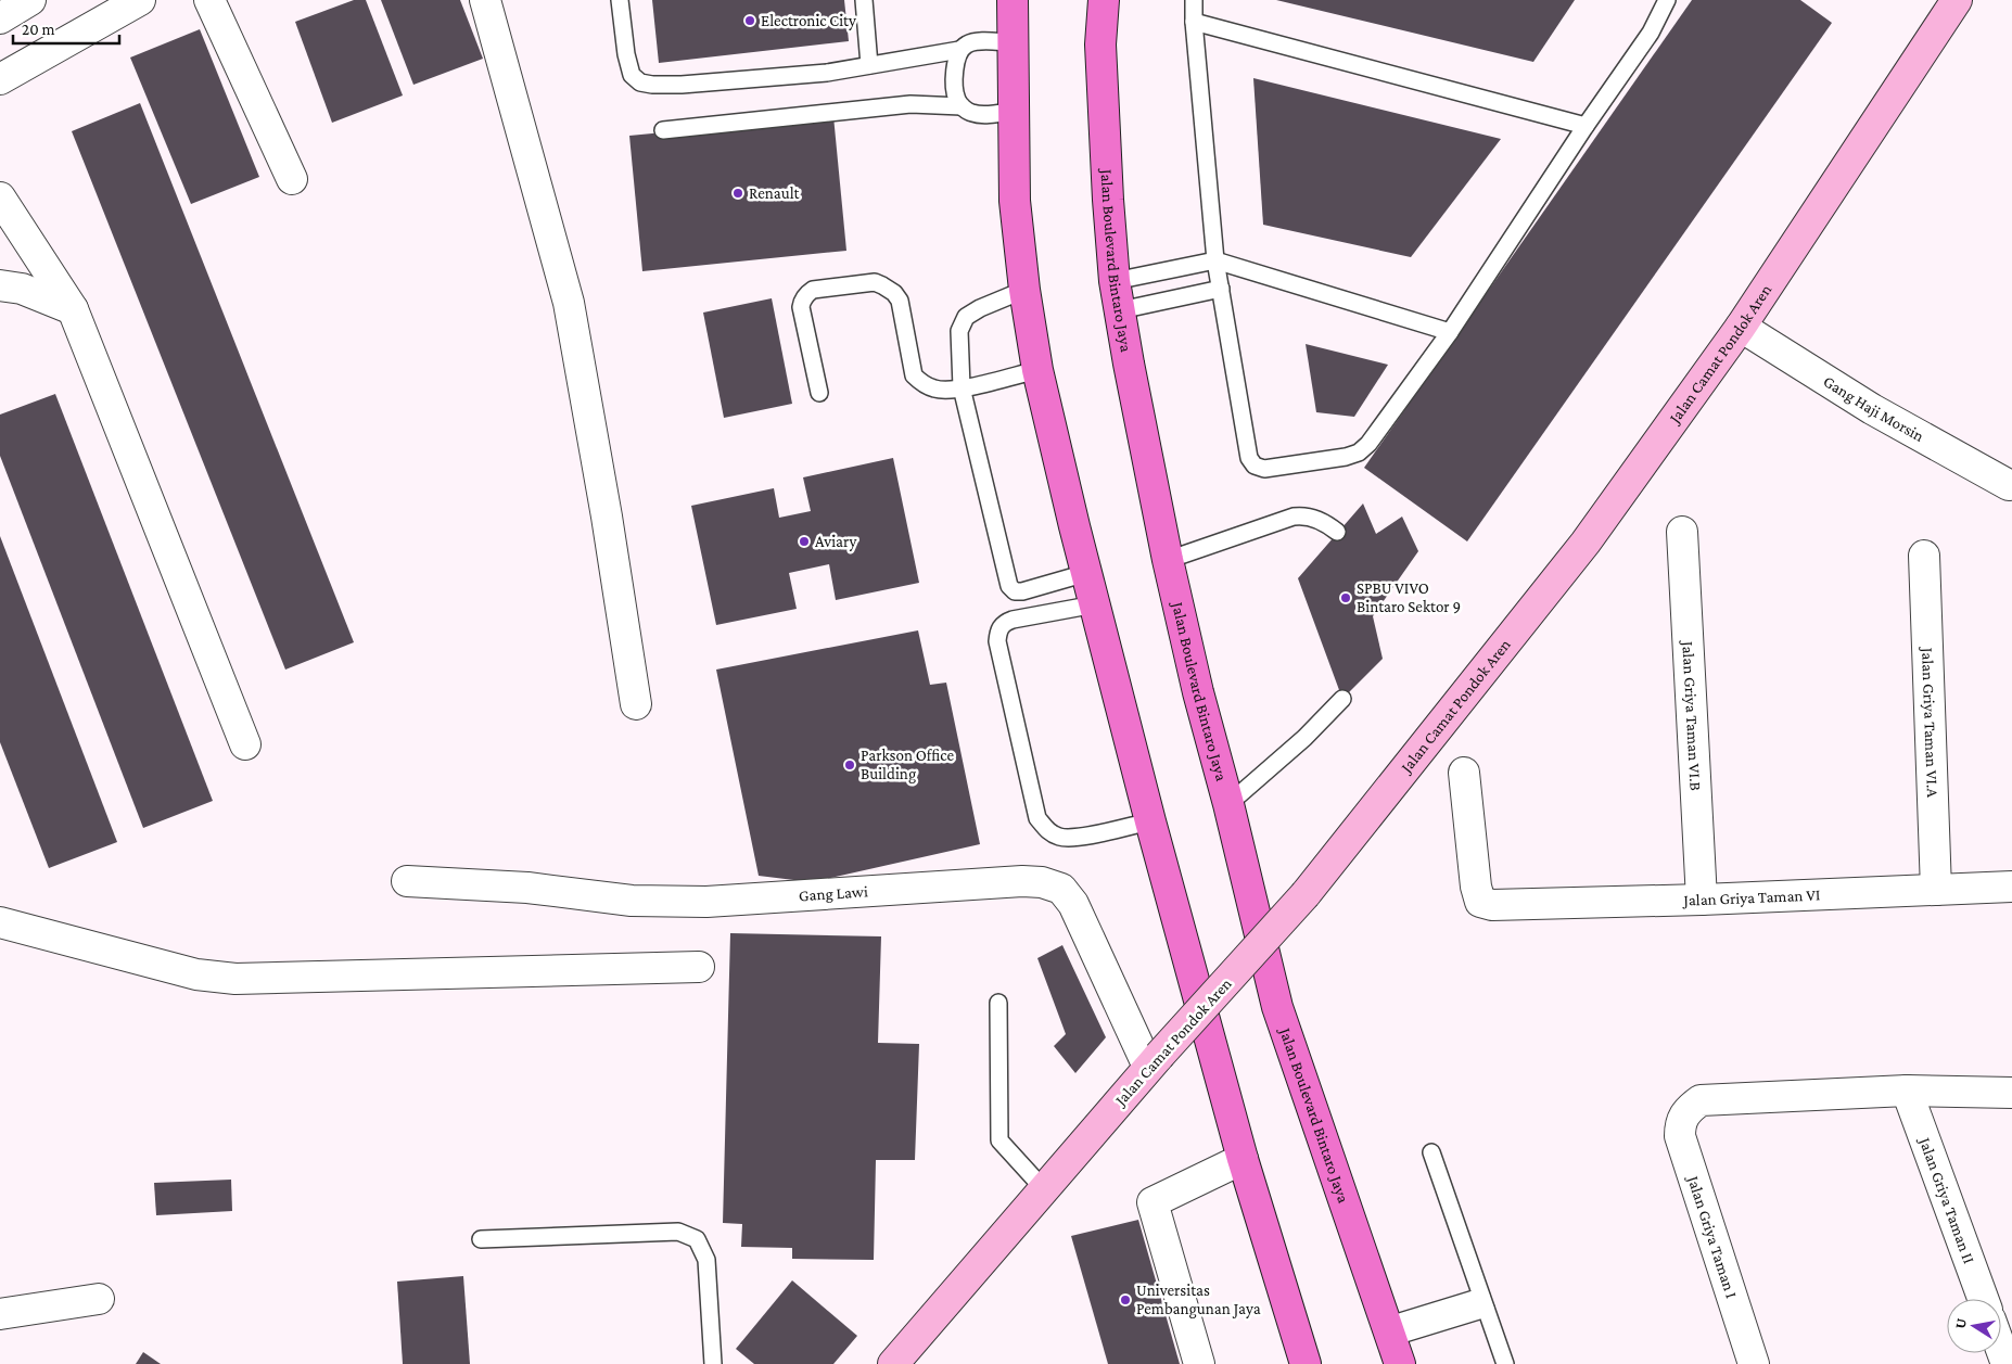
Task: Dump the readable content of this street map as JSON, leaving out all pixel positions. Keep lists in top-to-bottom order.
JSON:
{
  "streets": {
    "main road": ["Jalan Boulevard Bintaro Jaya", "Jalan Camat Pondok Aren"],
    "street": [
      "Gang Haji Morsin",
      "Jalan Griya Taman VI.B",
      "Jalan Griya Taman VI.A",
      "Gang Lawi",
      "Jalan Griya Taman VI",
      "Jalan Griya Taman II",
      "Jalan Griya Taman I"
    ]
  },
  "crossings": [
    ["Jalan Camat Pondok Aren", "Gang Haji Morsin"],
    ["Jalan Camat Pondok Aren", "Gang Lawi"],
    ["Jalan Griya Taman VI.B", "Jalan Griya Taman VI"],
    ["Jalan Griya Taman VI.A", "Jalan Griya Taman VI"],
    ["Jalan Griya Taman II", "Jalan Griya Taman I"]
  ],
  "places": [
    "Electronic City",
    "Renault",
    "Aviary",
    "SPBU VIVO Bintaro Sektor 9",
    "Parkson Office Building",
    "Universitas Pembangunan Jaya"
  ],
  "scale_bar": "20 m",
  "north": "left"
}
